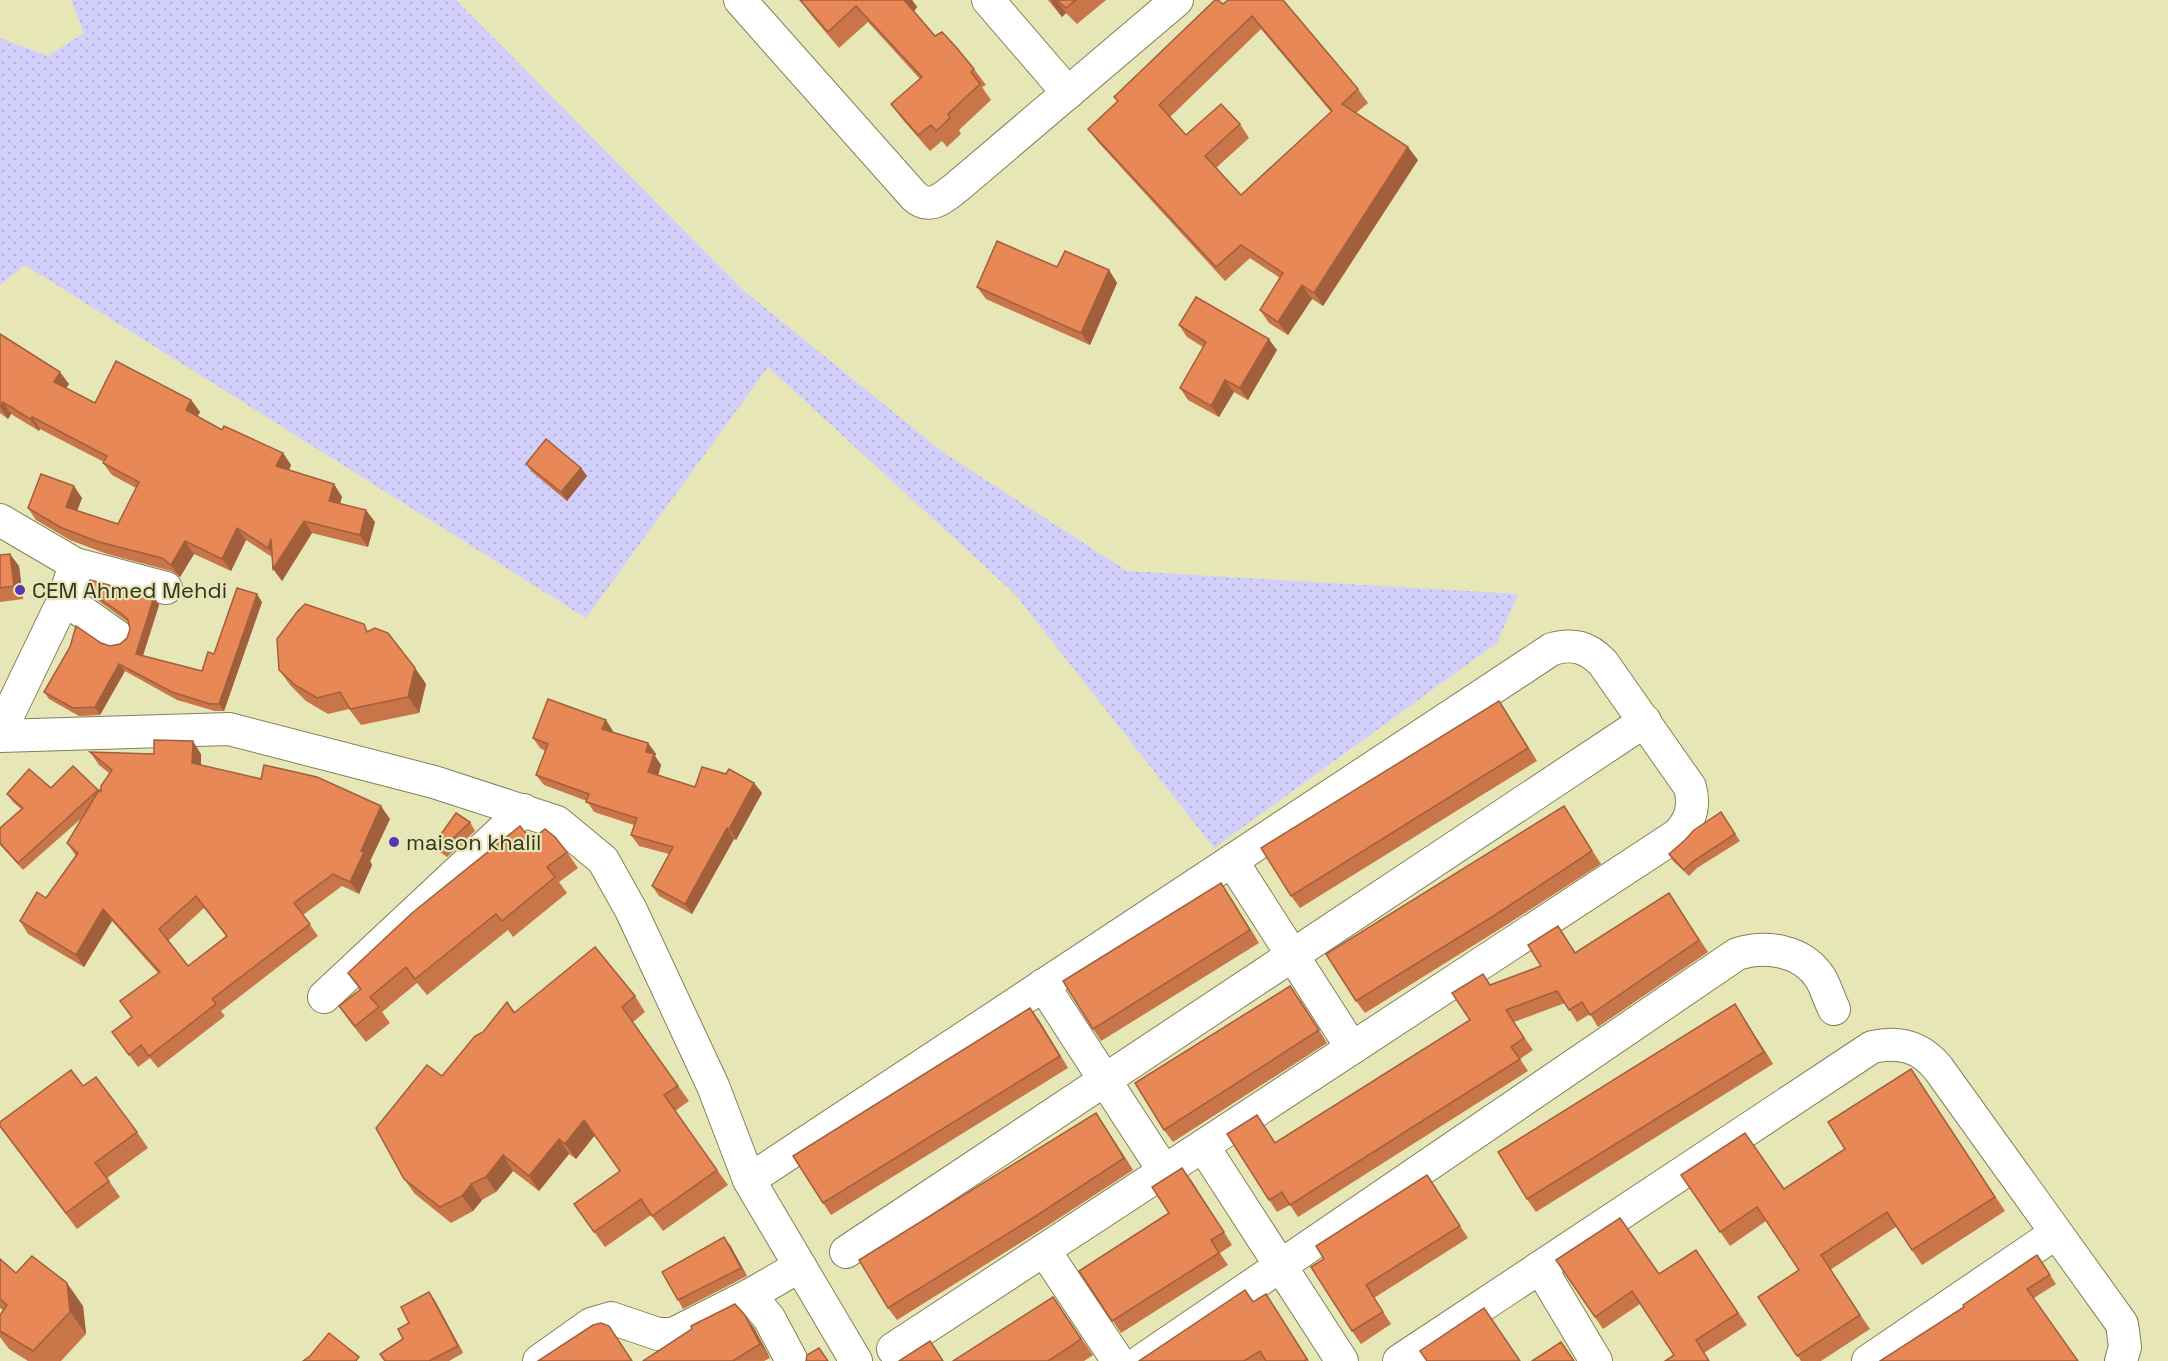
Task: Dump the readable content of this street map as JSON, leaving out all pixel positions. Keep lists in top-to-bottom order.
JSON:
{
  "places": ["CEM Ahmed Mehdi", "maison khalil"]
}
